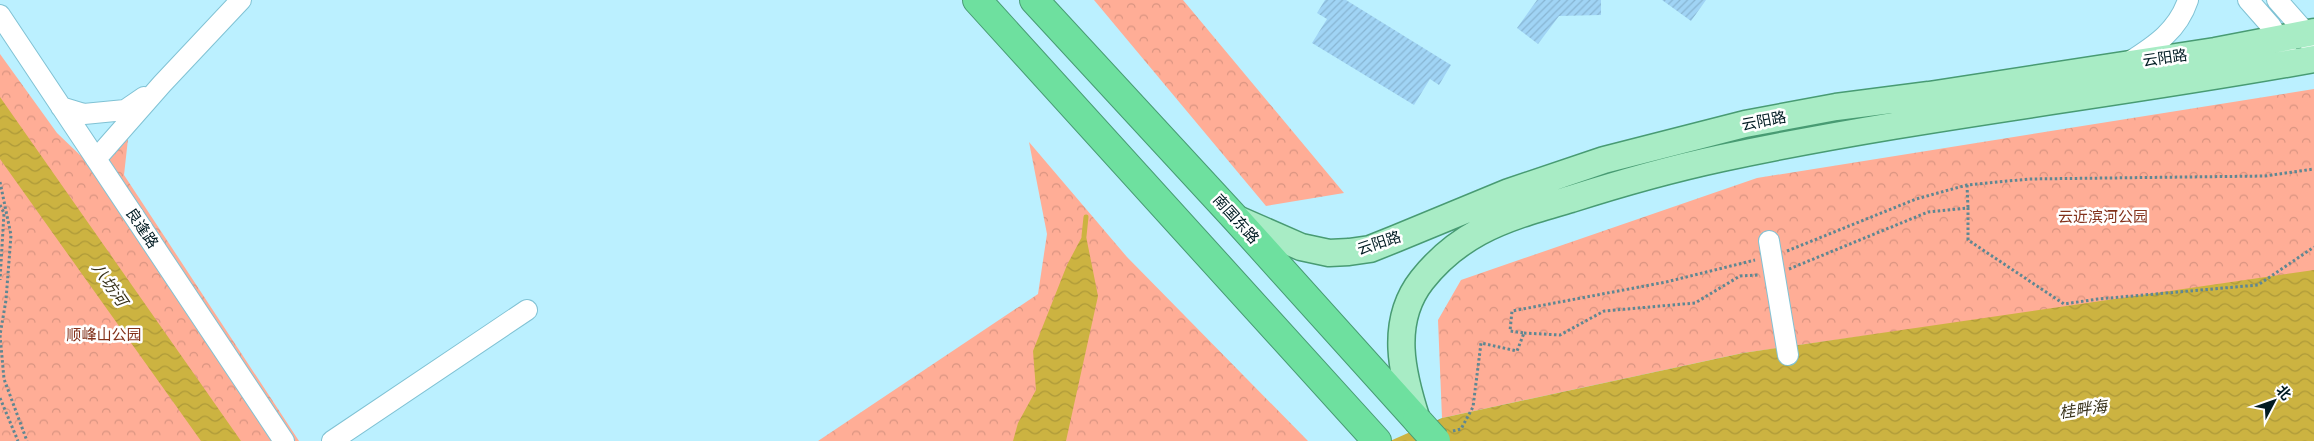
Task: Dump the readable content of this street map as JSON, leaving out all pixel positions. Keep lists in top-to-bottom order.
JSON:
{
  "streets": {
    "highway": ["南国东路"],
    "main road": ["云阳路"],
    "street": ["良逢路"]
  },
  "crossings": [
    ["云阳路", "南国东路"]
  ],
  "water": ["八坊河", "桂畔海"],
  "parks": ["云近滨河公园", "顺峰山公园"],
  "north": "top right"
}
